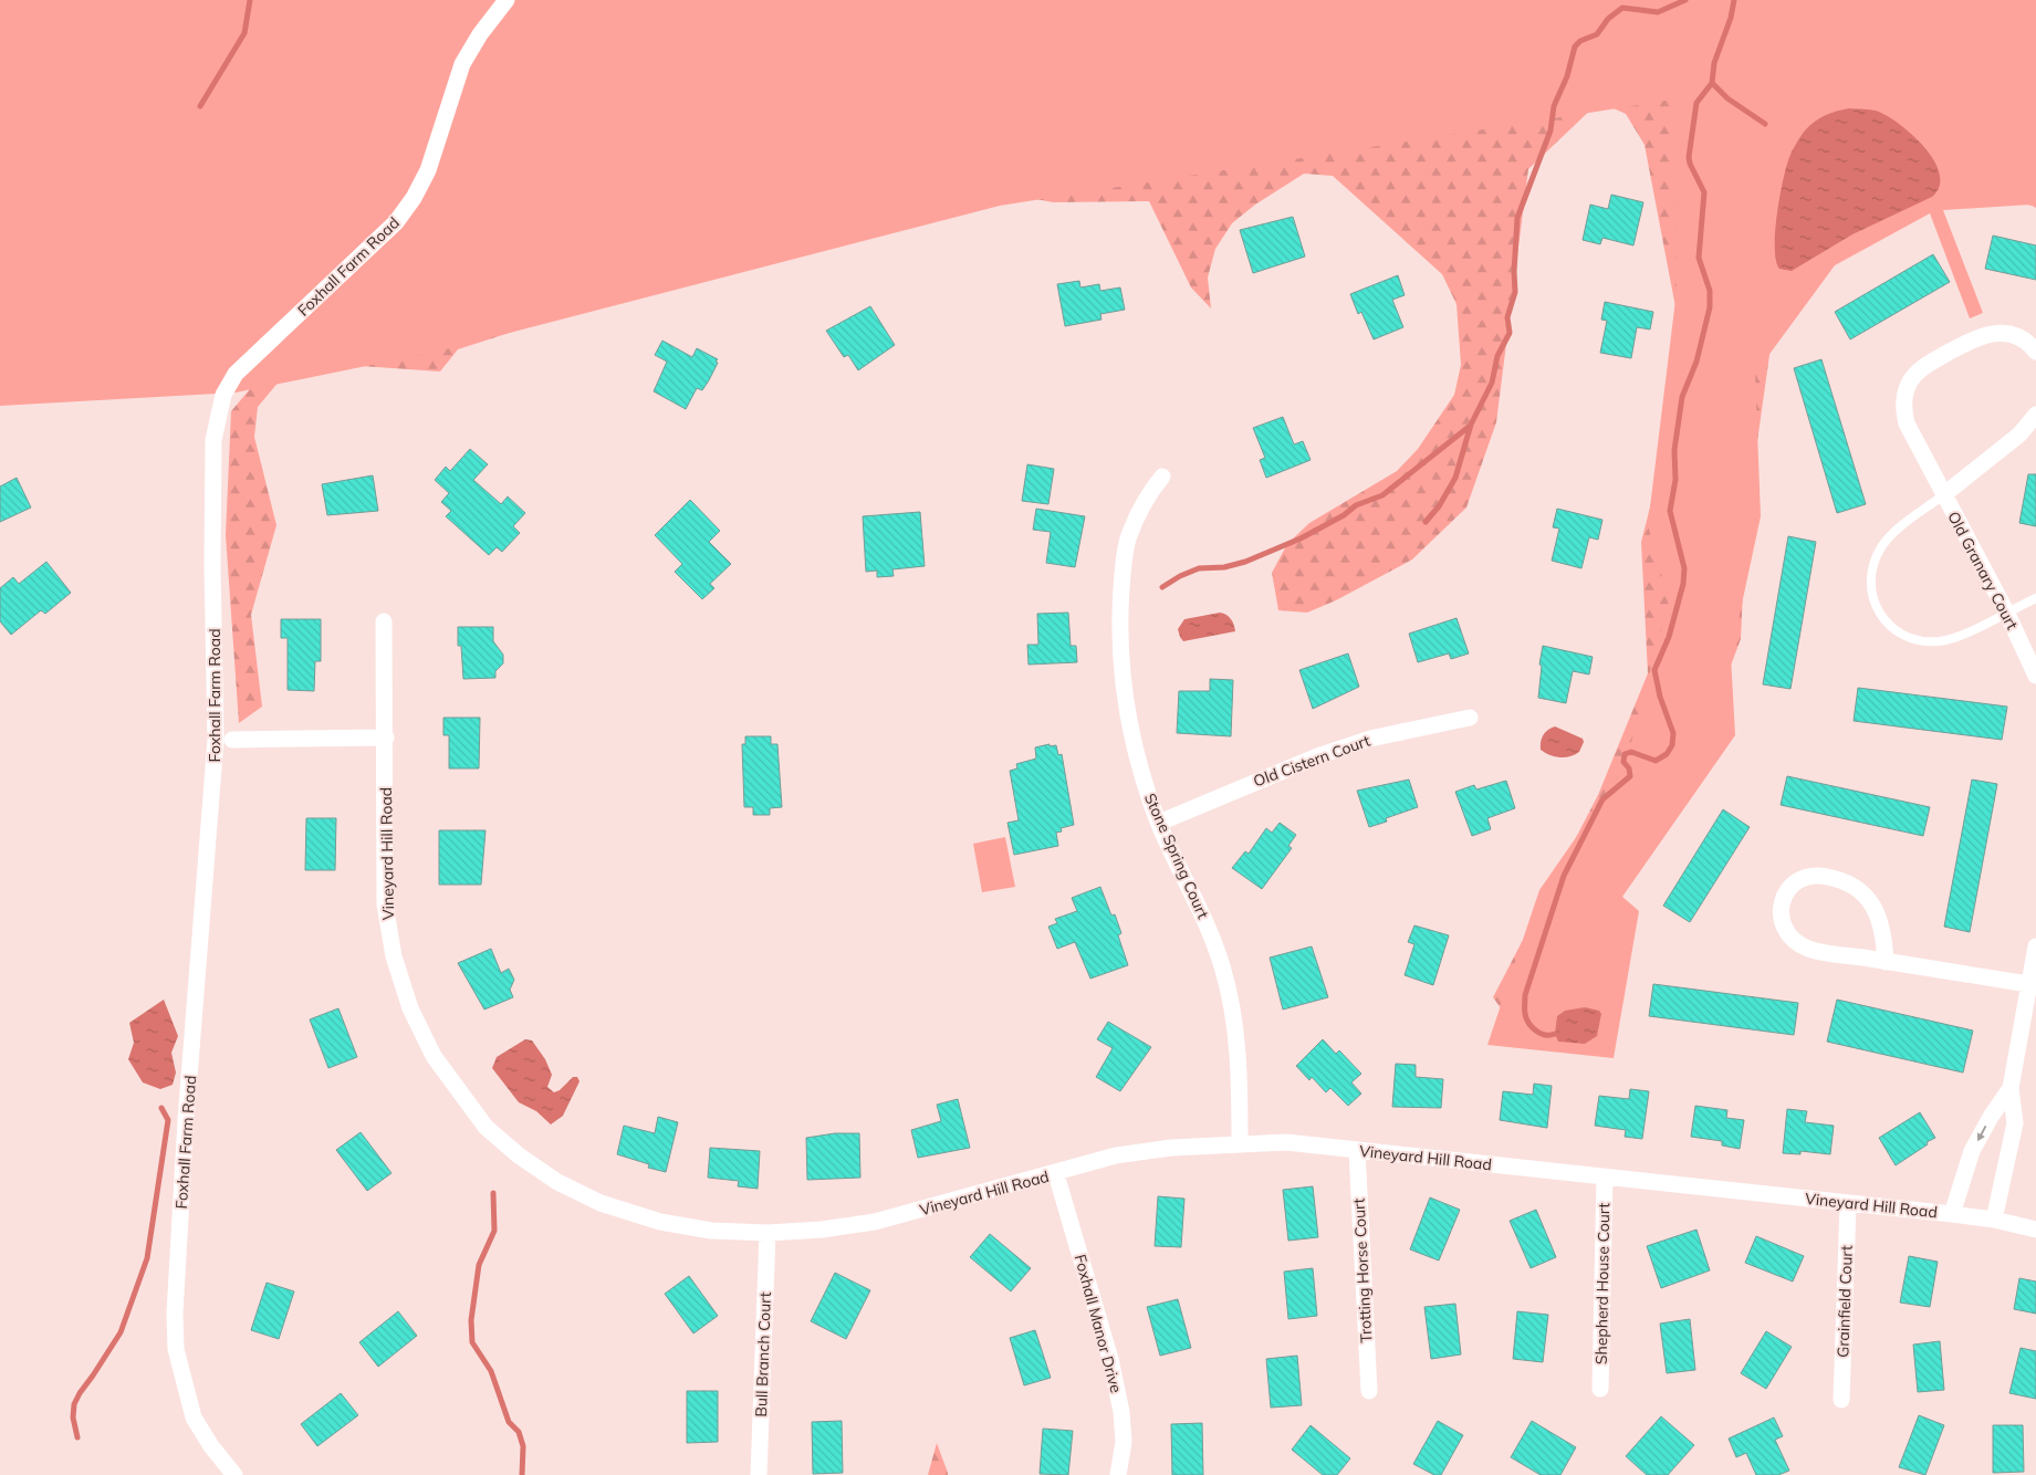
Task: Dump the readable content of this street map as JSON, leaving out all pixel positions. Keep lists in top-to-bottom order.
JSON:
{
  "streets": {
    "street": [
      "Foxhall Farm Road",
      "Old Granary Court",
      "Old Cistern Court",
      "Vineyard Hill Road",
      "Stone Spring Court",
      "Trotting Horse Court",
      "Shepherd House Court",
      "Grainfield Court",
      "Foxhall Manor Drive",
      "Bull Branch Court"
    ]
  },
  "crossings": [
    ["Old Cistern Court", "Stone Spring Court"],
    ["Vineyard Hill Road", "Stone Spring Court"],
    ["Vineyard Hill Road", "Trotting Horse Court"],
    ["Vineyard Hill Road", "Shepherd House Court"],
    ["Vineyard Hill Road", "Grainfield Court"],
    ["Vineyard Hill Road", "Foxhall Manor Drive"],
    ["Vineyard Hill Road", "Bull Branch Court"]
  ]
}
